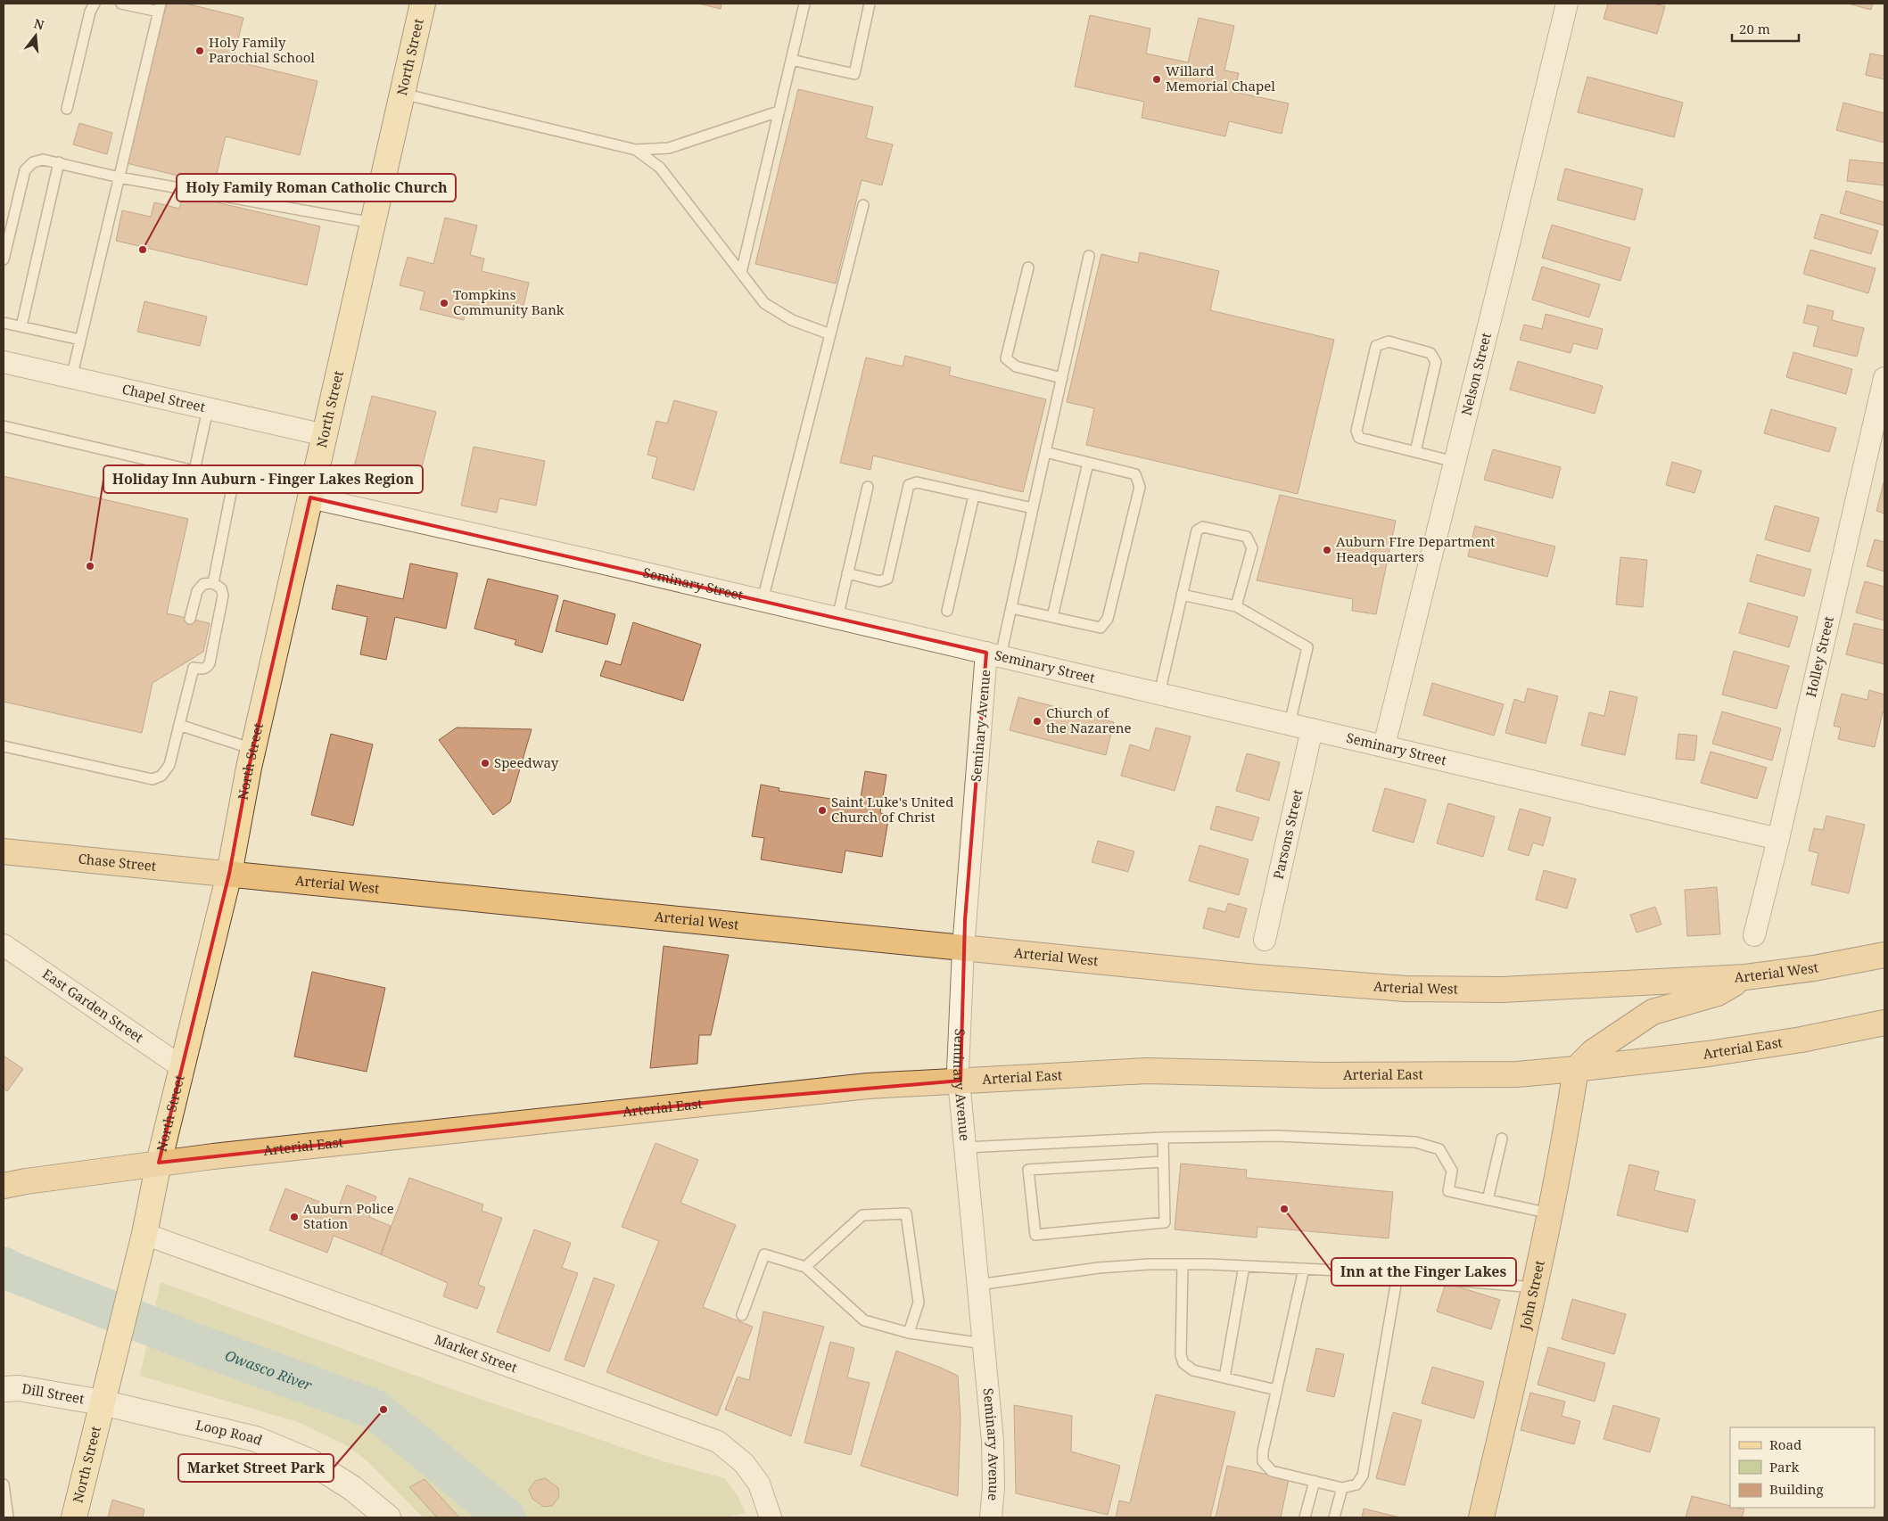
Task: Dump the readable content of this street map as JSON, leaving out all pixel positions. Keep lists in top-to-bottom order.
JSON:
{
  "streets": {
    "highway": [
      "Chase Street",
      "Arterial West",
      "Arterial East",
      "John Street"
    ],
    "main road": ["North Street"],
    "street": [
      "Nelson Street",
      "Chapel Street",
      "Seminary Street",
      "Holley Street",
      "Seminary Avenue",
      "Parsons Street",
      "East Garden Street",
      "Market Street",
      "Dill Street",
      "Loop Road"
    ]
  },
  "crossings": [
    ["North Street", "Chapel Street"],
    ["North Street", "Seminary Street"],
    ["North Street", "Chase Street"],
    ["North Street", "Arterial West"],
    ["North Street", "East Garden Street"],
    ["North Street", "Arterial East"],
    ["North Street", "Market Street"],
    ["North Street", "Dill Street"],
    ["North Street", "Loop Road"],
    ["Nelson Street", "Seminary Street"],
    ["Seminary Street", "Holley Street"],
    ["Seminary Street", "Seminary Avenue"],
    ["Seminary Street", "Parsons Street"],
    ["Seminary Avenue", "Arterial West"],
    ["Seminary Avenue", "Arterial East"],
    ["Chase Street", "Arterial West"],
    ["Arterial East", "John Street"],
    ["Dill Street", "Loop Road"]
  ],
  "water": ["Owasco River"],
  "places": [
    "Holy Family Parochial School",
    "Willard Memorial Chapel",
    "Holy Family Roman Catholic Church",
    "Tompkins Community Bank",
    "Auburn FIre Department Headquarters",
    "Holiday Inn Auburn - Finger Lakes Region",
    "Church of the Nazarene",
    "Speedway",
    "Saint Luke's United Church of Christ",
    "Inn at the Finger Lakes",
    "Auburn Police Station",
    "Market Street Park"
  ],
  "legend": ["Road", "Park", "Building"],
  "scale_bar": "20 m",
  "north": "top"
}
